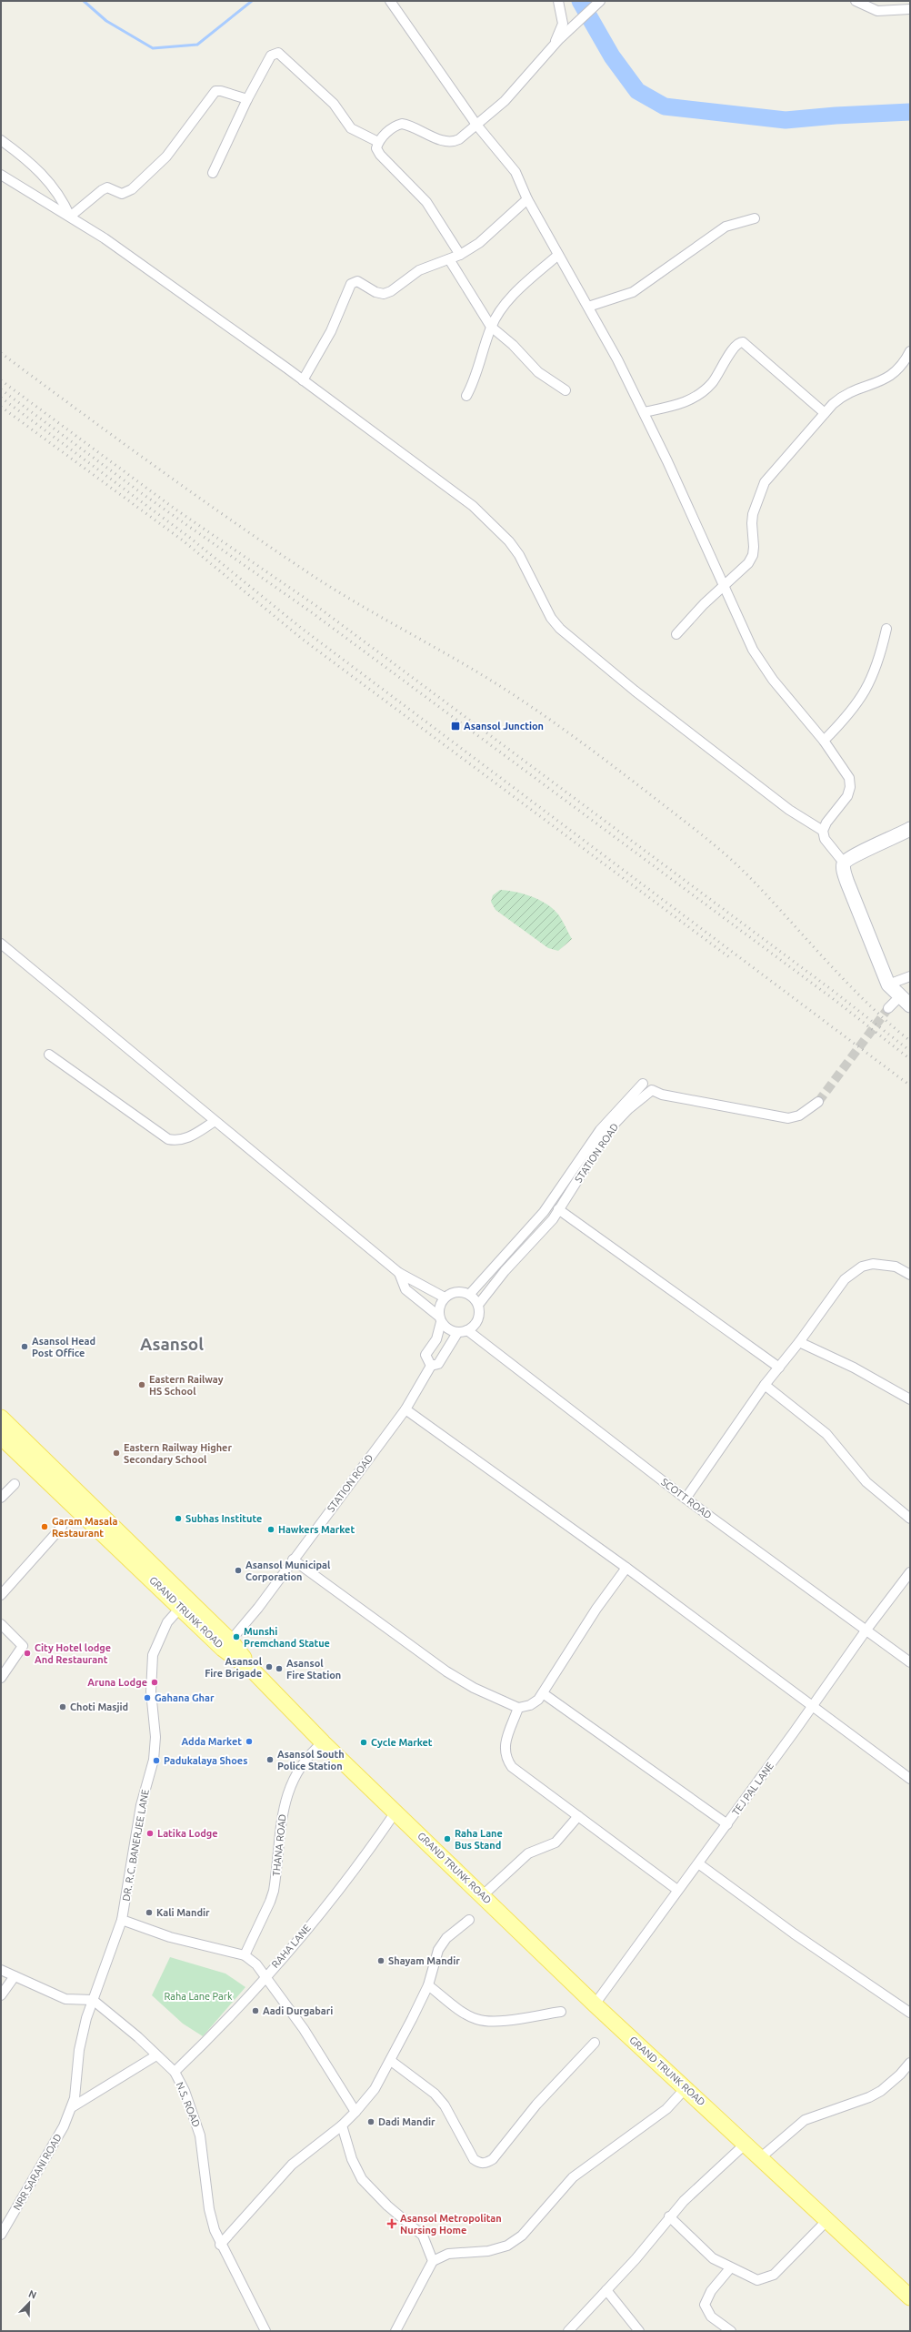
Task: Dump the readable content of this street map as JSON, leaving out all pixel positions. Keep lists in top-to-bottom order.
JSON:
{
  "streets": {
    "main road": ["GRAND TRUNK ROAD"],
    "street": [
      "STATION ROAD",
      "SCOTT ROAD",
      "TEJ PAL LANE",
      "DR. R.C. BANERJEE LANE",
      "THANA ROAD",
      "RAHA LANE",
      "N.S. ROAD",
      "NRR SARANI ROAD"
    ]
  },
  "crossings": [
    ["STATION ROAD", "SCOTT ROAD"],
    ["STATION ROAD", "GRAND TRUNK ROAD"],
    ["SCOTT ROAD", "TEJ PAL LANE"],
    ["GRAND TRUNK ROAD", "TEJ PAL LANE"],
    ["GRAND TRUNK ROAD", "DR. R.C. BANERJEE LANE"],
    ["GRAND TRUNK ROAD", "THANA ROAD"],
    ["GRAND TRUNK ROAD", "RAHA LANE"],
    ["DR. R.C. BANERJEE LANE", "N.S. ROAD"],
    ["DR. R.C. BANERJEE LANE", "NRR SARANI ROAD"],
    ["RAHA LANE", "N.S. ROAD"],
    ["N.S. ROAD", "NRR SARANI ROAD"]
  ],
  "districts": ["Asansol"],
  "parks": ["Raha Lane Park"],
  "places": {
    "transit": ["Asansol Junction"],
    "other": [
      "Asansol Head Post Office",
      "Eastern Railway HS School",
      "Eastern Railway Higher Secondary School",
      "Subhas Institute",
      "Garam Masala Restaurant",
      "Hawkers Market",
      "Asansol Municipal Corporation",
      "Munshi Premchand Statue",
      "City Hotel lodge And Restaurant",
      "Asansol Fire Brigade",
      "Asansol Fire Station",
      "Aruna Lodge",
      "Gahana Ghar",
      "Choti Masjid",
      "Adda Market",
      "Cycle Market",
      "Asansol South Police Station",
      "Padukalaya Shoes",
      "Latika Lodge",
      "Raha Lane Bus Stand",
      "Kali Mandir",
      "Shayam Mandir",
      "Aadi Durgabari",
      "Dadi Mandir"
    ],
    "health": ["Asansol Metropolitan Nursing Home"]
  },
  "north": "top right"
}
